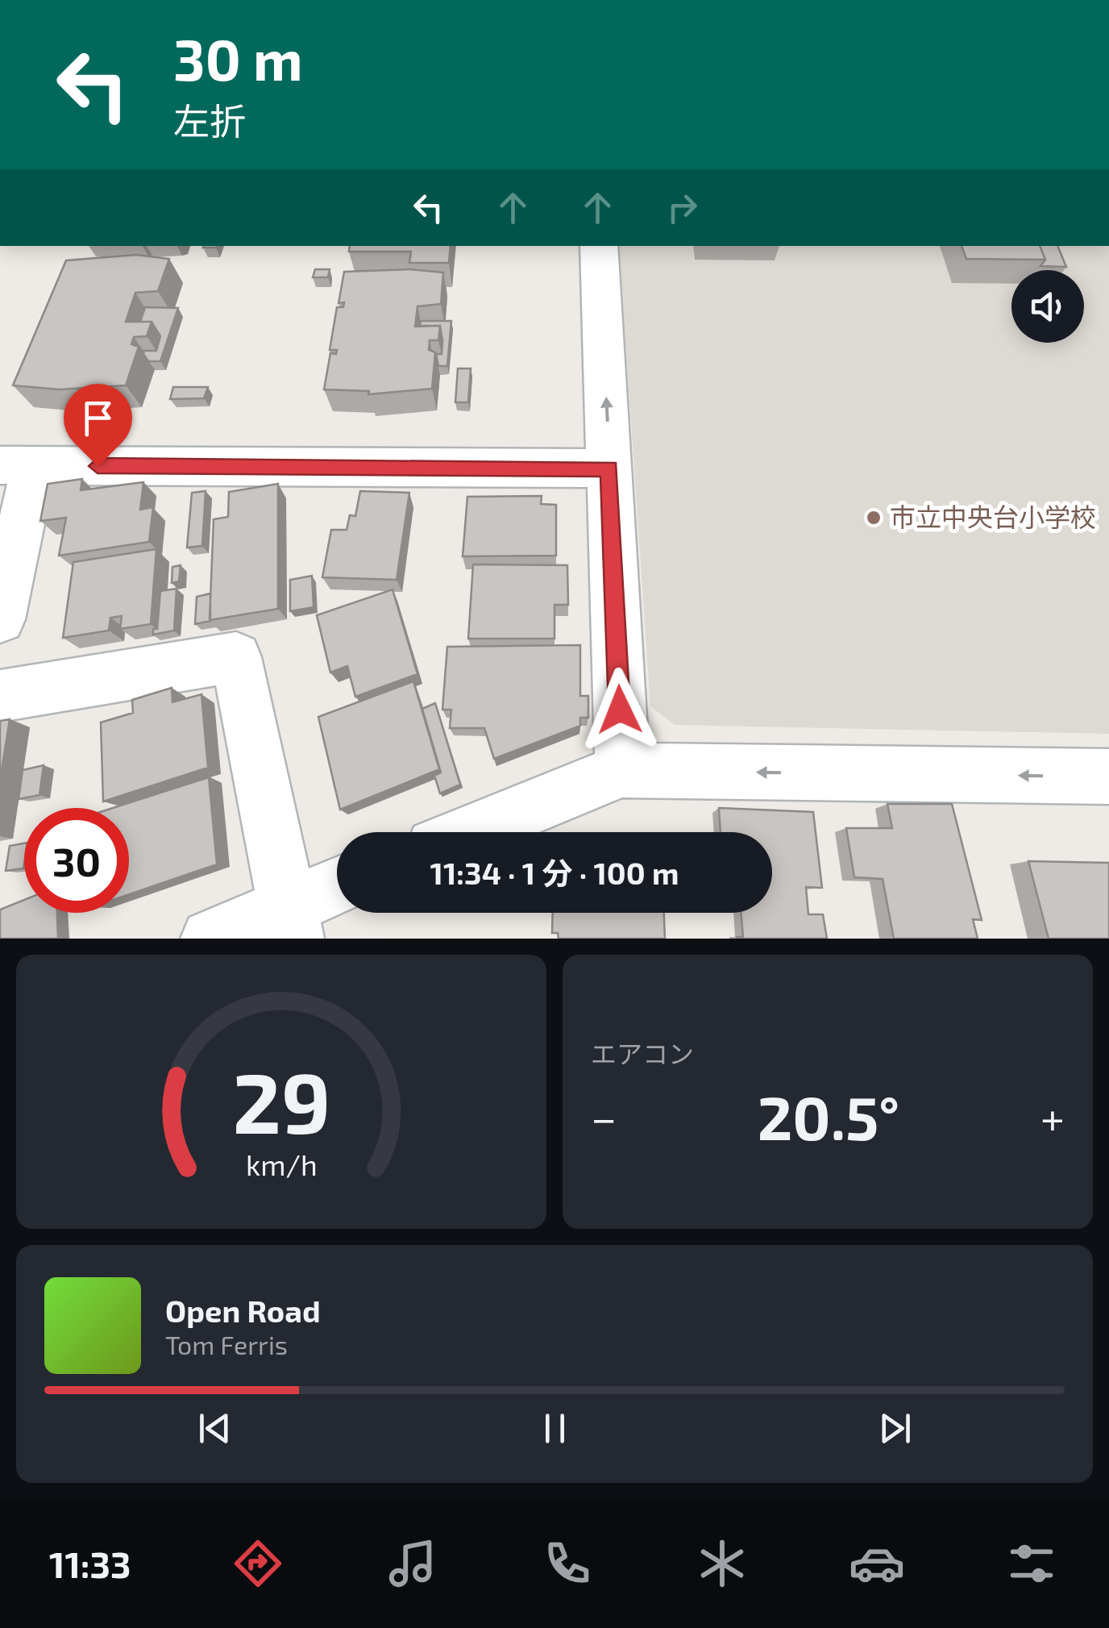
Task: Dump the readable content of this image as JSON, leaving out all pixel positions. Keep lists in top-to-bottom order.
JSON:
{
  "places": ["市立中央台小学校"],
  "page": {
    "turn": ["30 m", "左折"],
    "limit": "30",
    "trip": "11:34 · 1 分 · 100 m",
    "tile": "エアコン",
    "heat": ["−", "20.5°", "+"],
    "song": ["Open Road", "Tom Ferris"],
    "tabs": "11:33",
    "gauge": ["29", "km/h"]
  }
}
